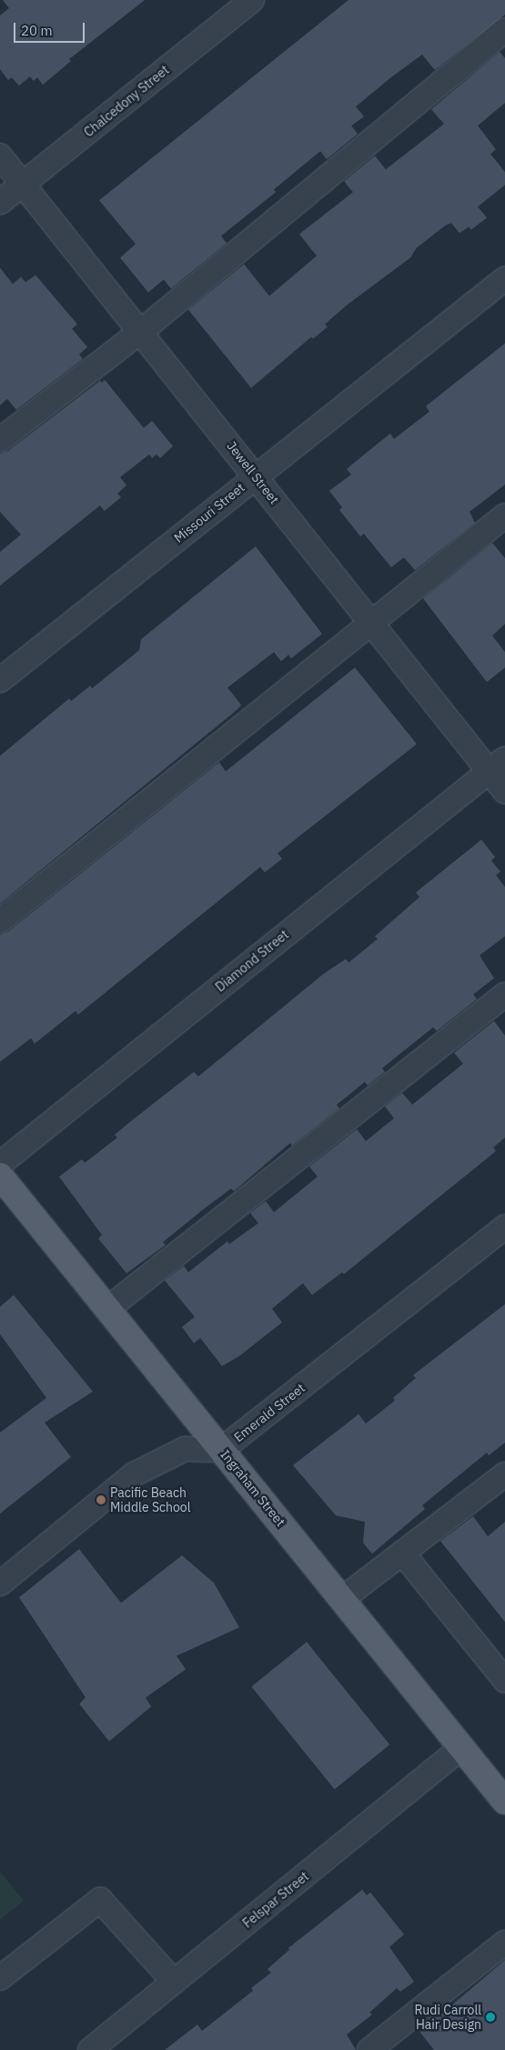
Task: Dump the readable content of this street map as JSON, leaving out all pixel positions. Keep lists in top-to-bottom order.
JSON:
{
  "streets": {
    "main road": ["Ingraham Street"],
    "street": [
      "Chalcedony Street",
      "Jewell Street",
      "Missouri Street",
      "Diamond Street",
      "Emerald Street",
      "Felspar Street"
    ]
  },
  "crossings": [
    ["Chalcedony Street", "Jewell Street"],
    ["Jewell Street", "Missouri Street"],
    ["Jewell Street", "Diamond Street"],
    ["Emerald Street", "Ingraham Street"],
    ["Ingraham Street", "Felspar Street"]
  ],
  "places": ["Pacific Beach Middle School", "Rudi Carroll Hair Design"],
  "scale_bar": "20 m"
}
